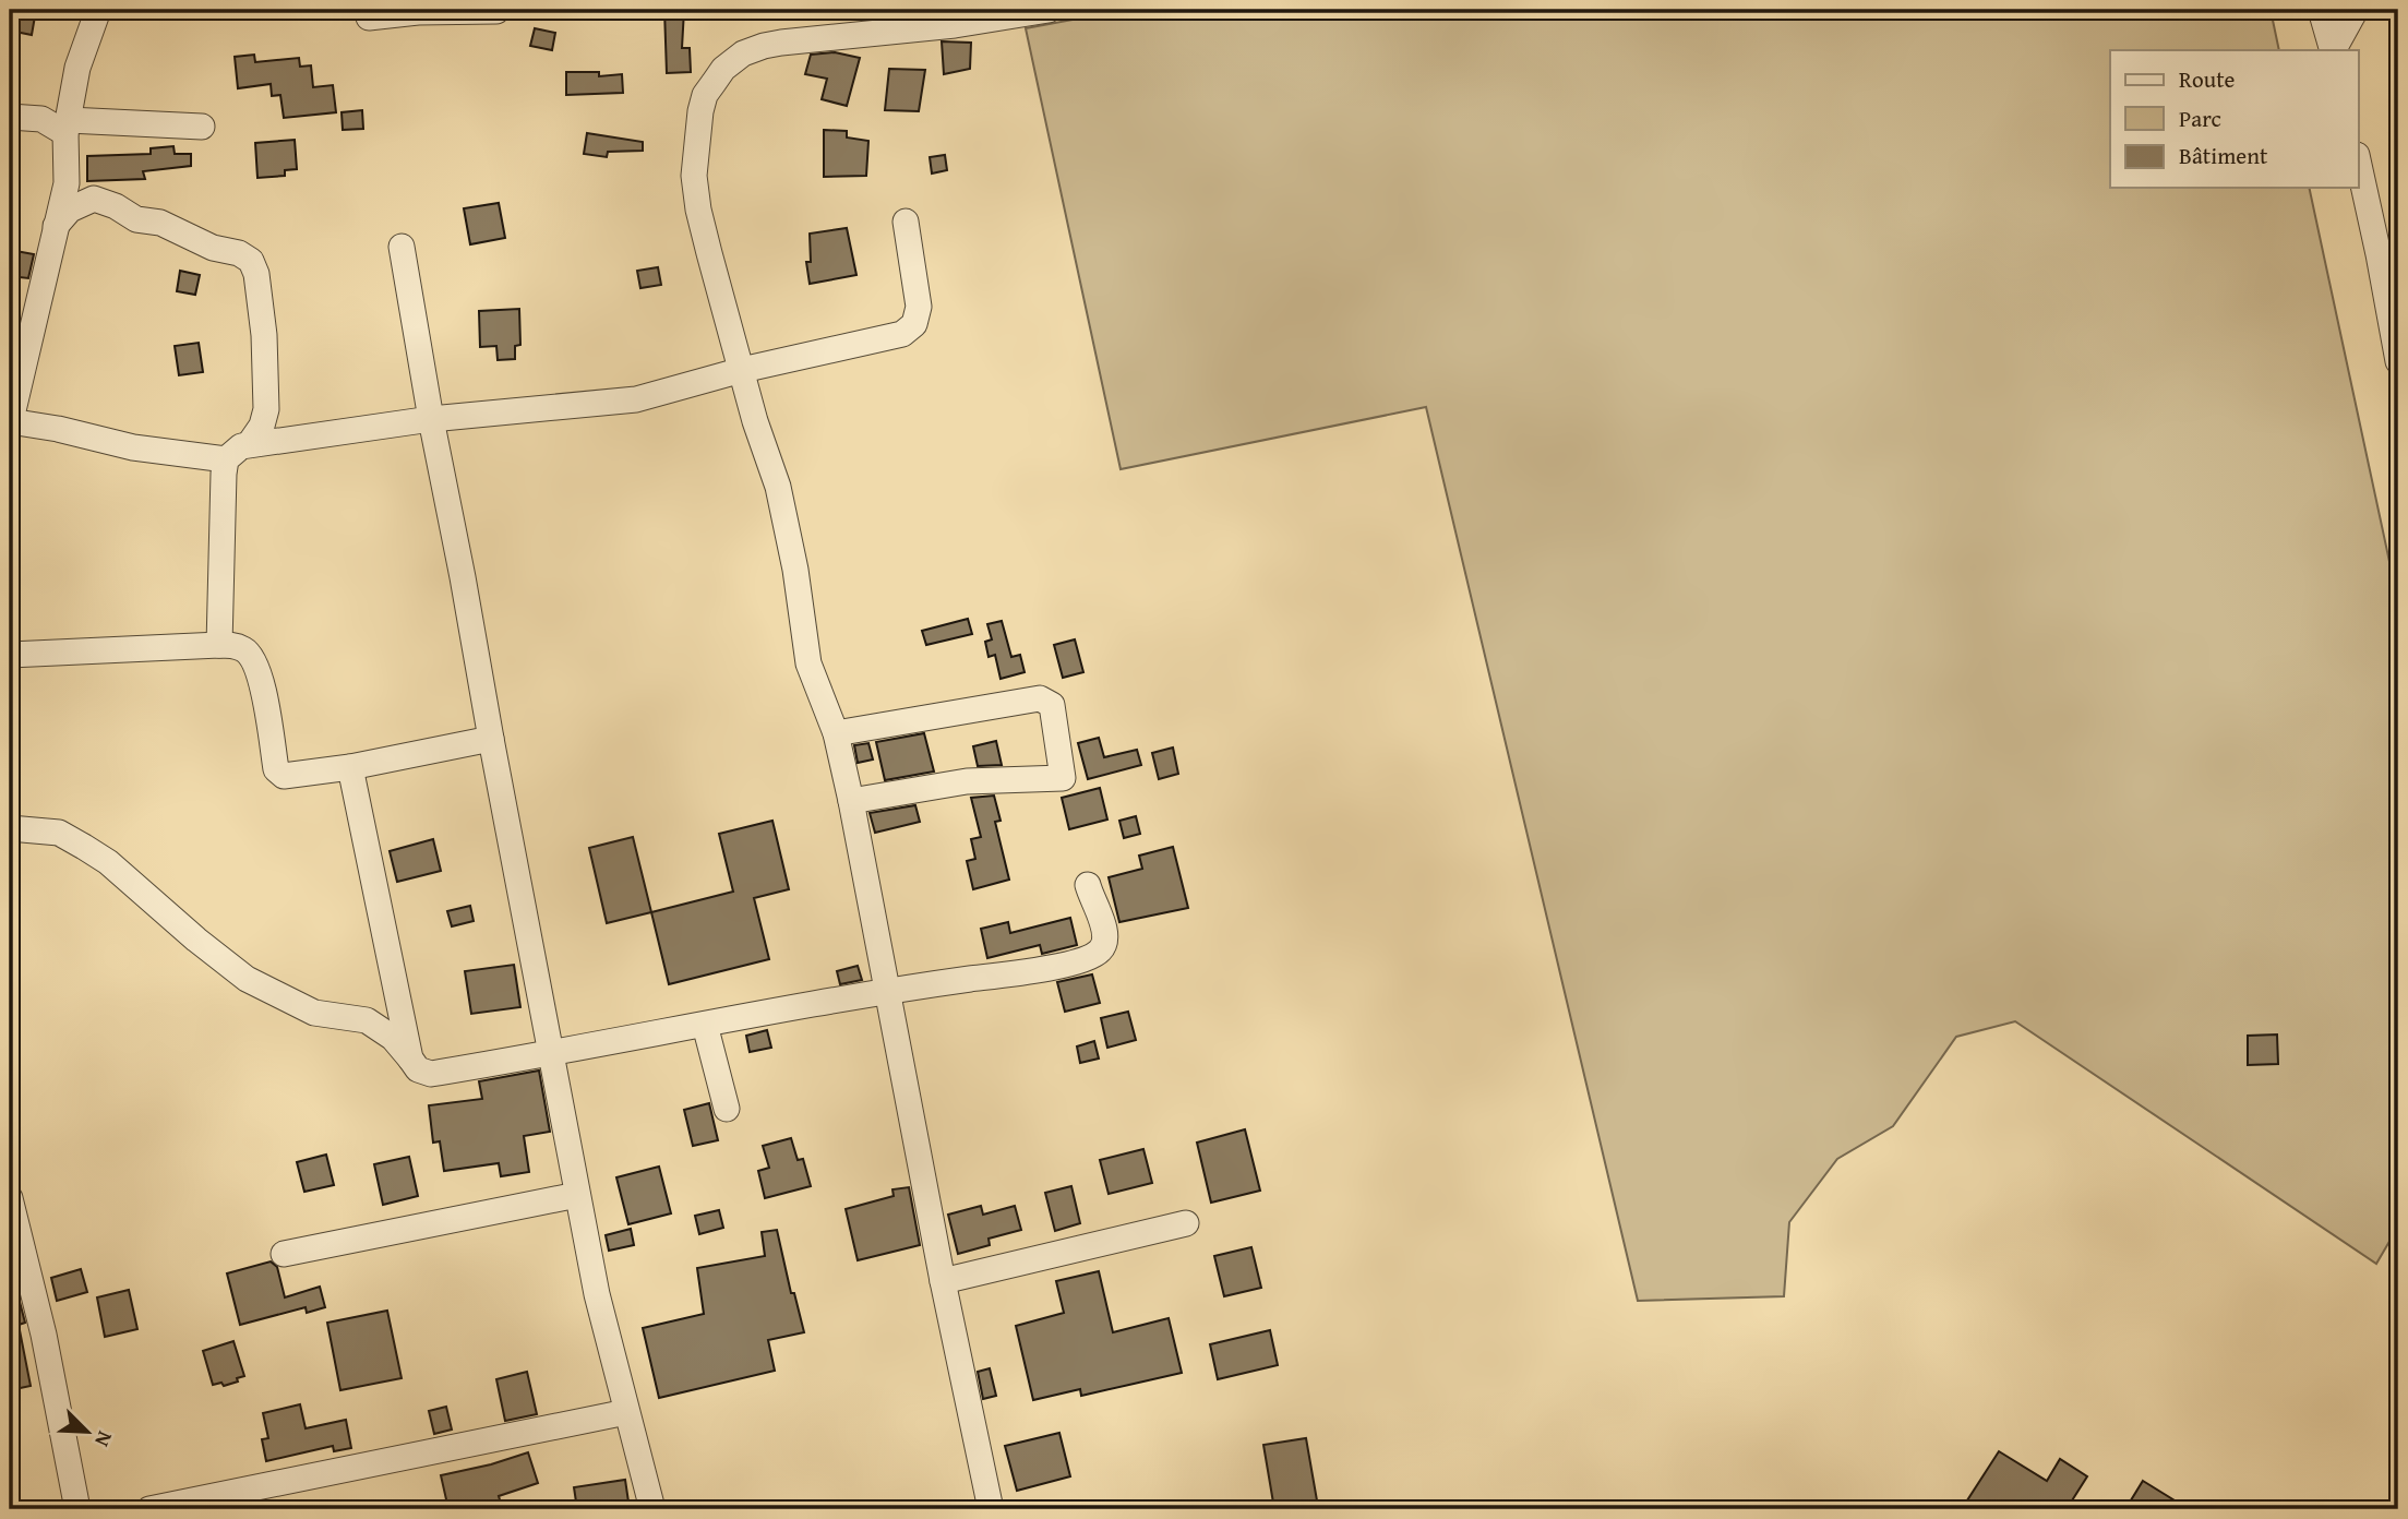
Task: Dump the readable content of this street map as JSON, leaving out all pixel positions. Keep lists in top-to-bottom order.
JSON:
{
  "legend": ["Route", "Parc", "Bâtiment"],
  "north": "bottom right"
}
